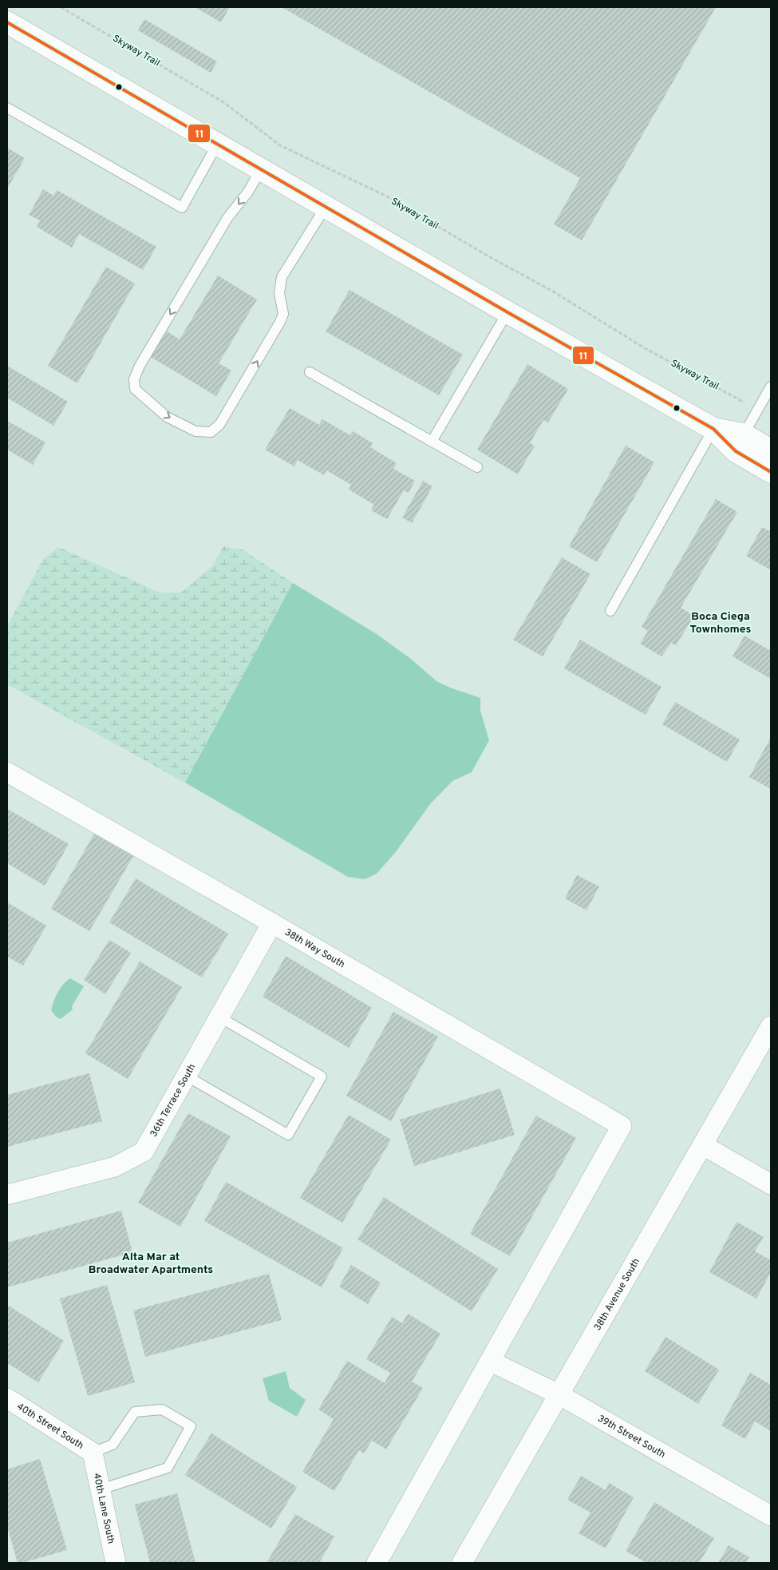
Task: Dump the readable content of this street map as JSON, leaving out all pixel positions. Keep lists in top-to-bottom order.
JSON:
{
  "streets": {
    "street": [
      "38th Way South",
      "36th Terrace South",
      "38th Avenue South",
      "40th Street South",
      "39th Street South",
      "40th Lane South"
    ],
    "path": ["Skyway Trail"]
  },
  "crossings": [
    ["38th Way South", "36th Terrace South"],
    ["38th Way South", "39th Street South"],
    ["38th Avenue South", "39th Street South"],
    ["40th Street South", "40th Lane South"]
  ],
  "districts": ["Boca Ciega Townhomes", "Alta Mar at Broadwater Apartments"],
  "lines": ["transit line 11"]
}
